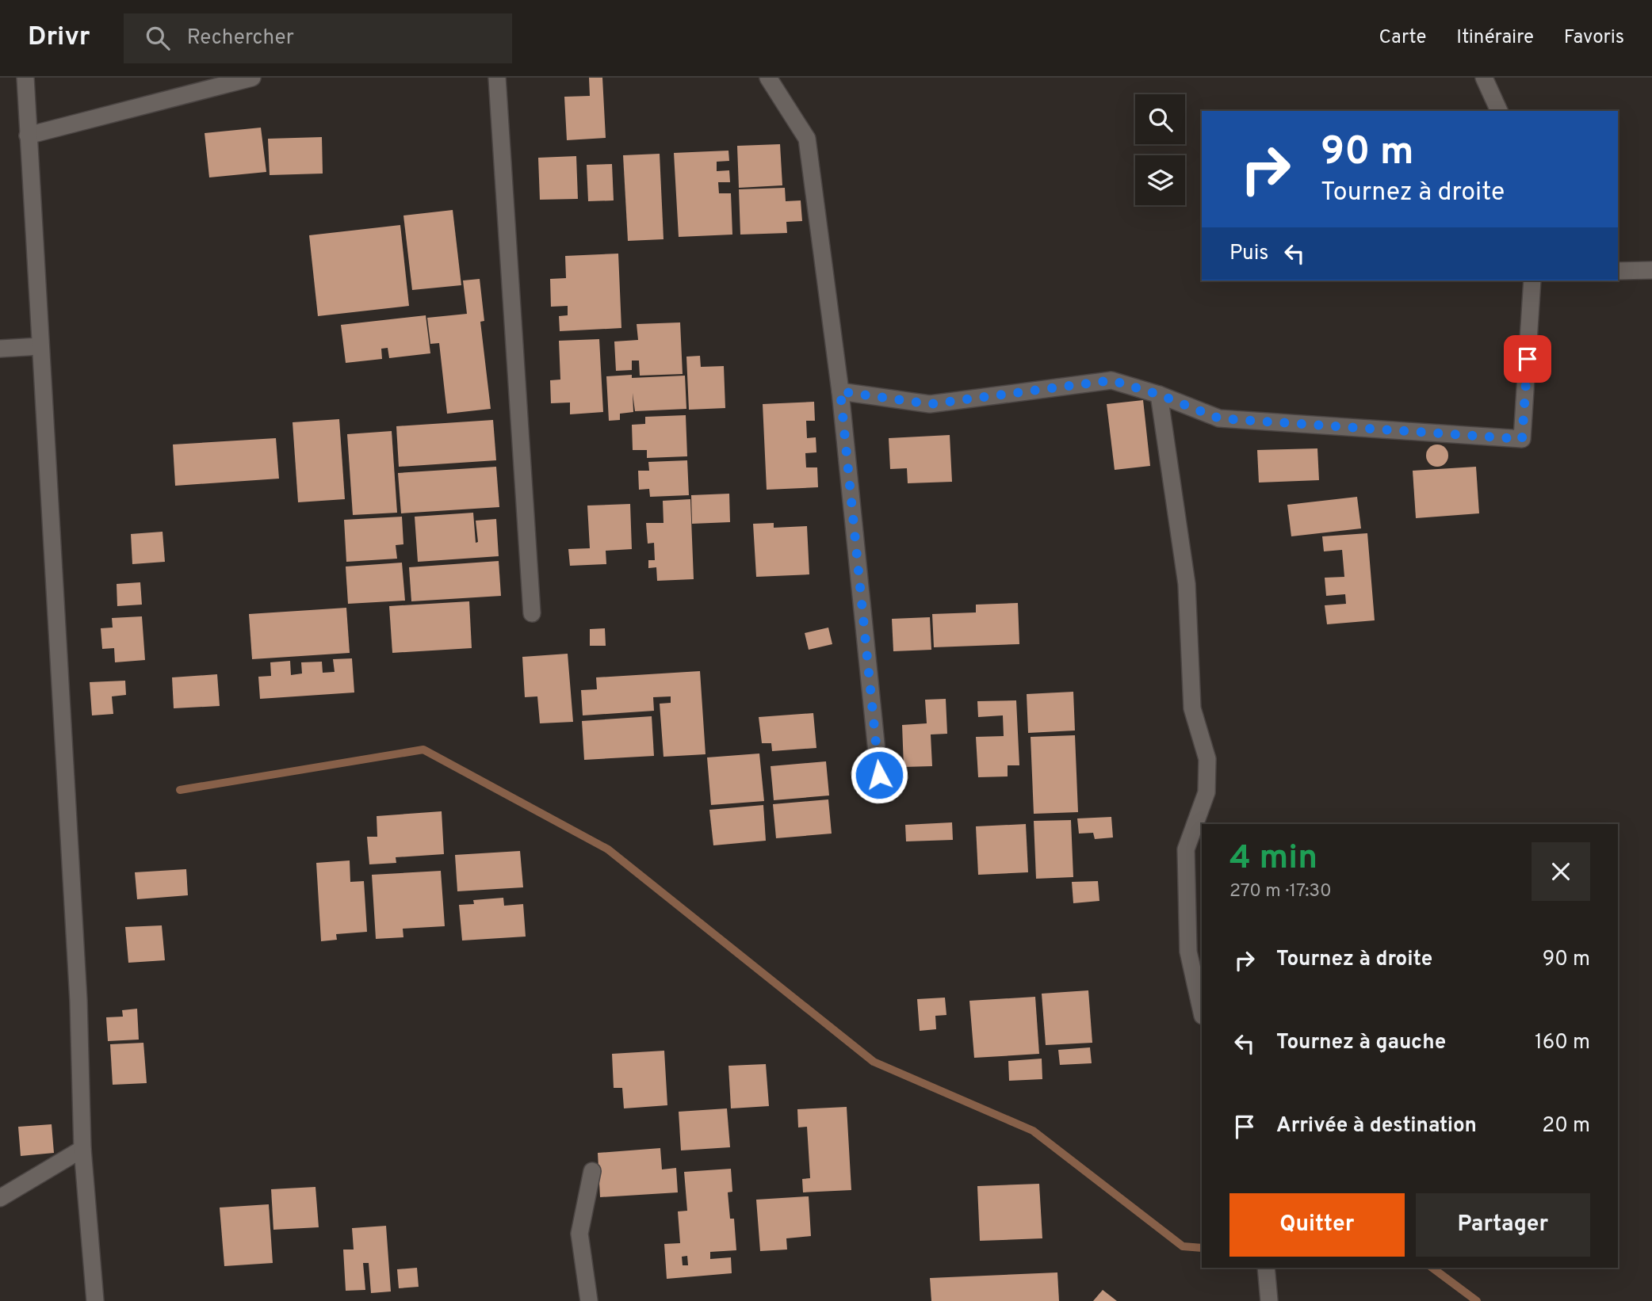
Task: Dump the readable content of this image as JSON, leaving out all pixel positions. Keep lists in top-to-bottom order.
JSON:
{
  "page": {
    "header": "Drivr",
    "search": "Rechercher",
    "nav": ["Carte", "Itinéraire", "Favoris"],
    "turn": ["90 m", "Tournez à droite"],
    "then": "Puis",
    "heading": ["4 min", "270 m · 17:30"],
    "list": [
      {
        "name": "Tournez à droite",
        "value": "90 m"
      },
      {
        "name": "Tournez à gauche",
        "value": "160 m"
      },
      {
        "name": "Arrivée à destination",
        "value": "20 m"
      }
    ],
    "buttons": ["Quitter", "Partager"]
  }
}
